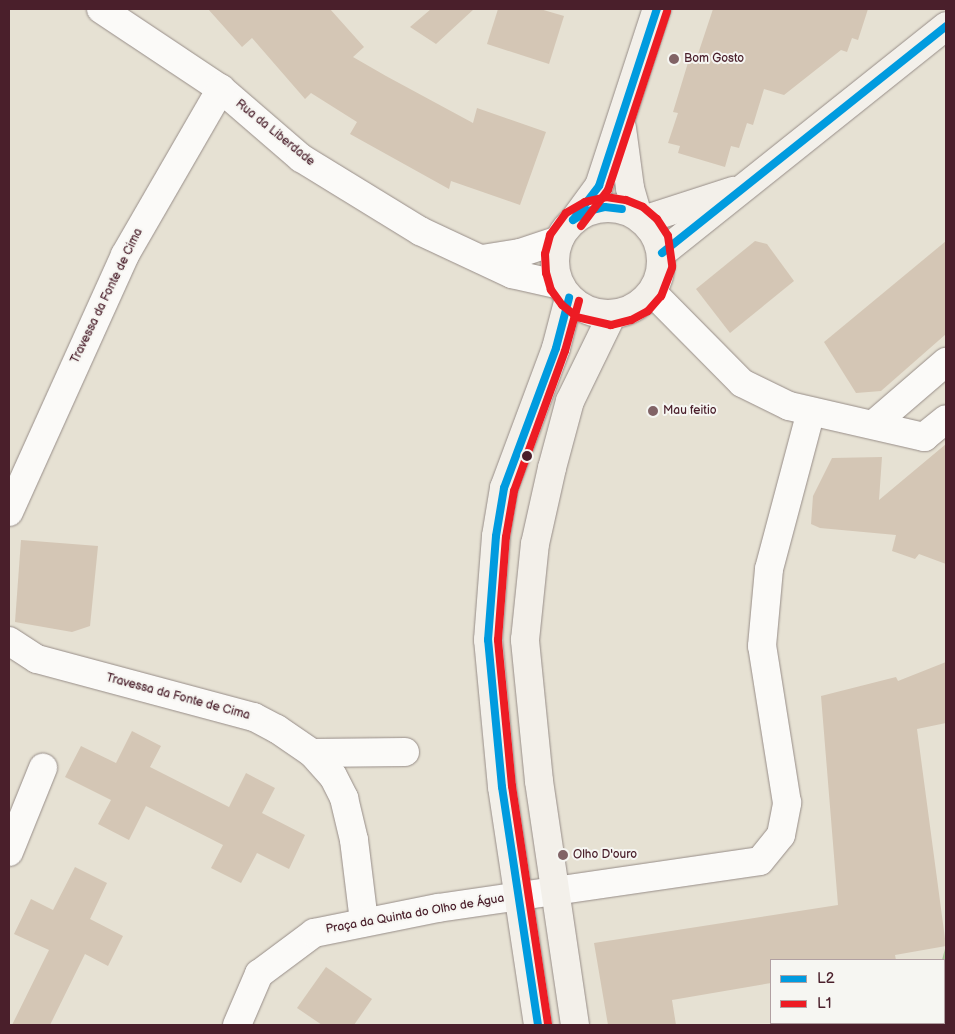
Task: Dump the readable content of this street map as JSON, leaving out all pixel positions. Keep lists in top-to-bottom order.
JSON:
{
  "streets": {
    "street": ["Rua da Liberdade", "Travessa da Fonte de Cima", "Praça da Quinta do Olho de Água"]
  },
  "crossings": [
    ["Rua da Liberdade", "Travessa da Fonte de Cima"],
    ["Travessa da Fonte de Cima", "Praça da Quinta do Olho de Água"]
  ],
  "places": ["Bom Gosto", "Mau feitio", "Olho D'ouro"],
  "lines": ["transit line L2", "transit line L1"],
  "legend": ["L2", "L1"]
}
